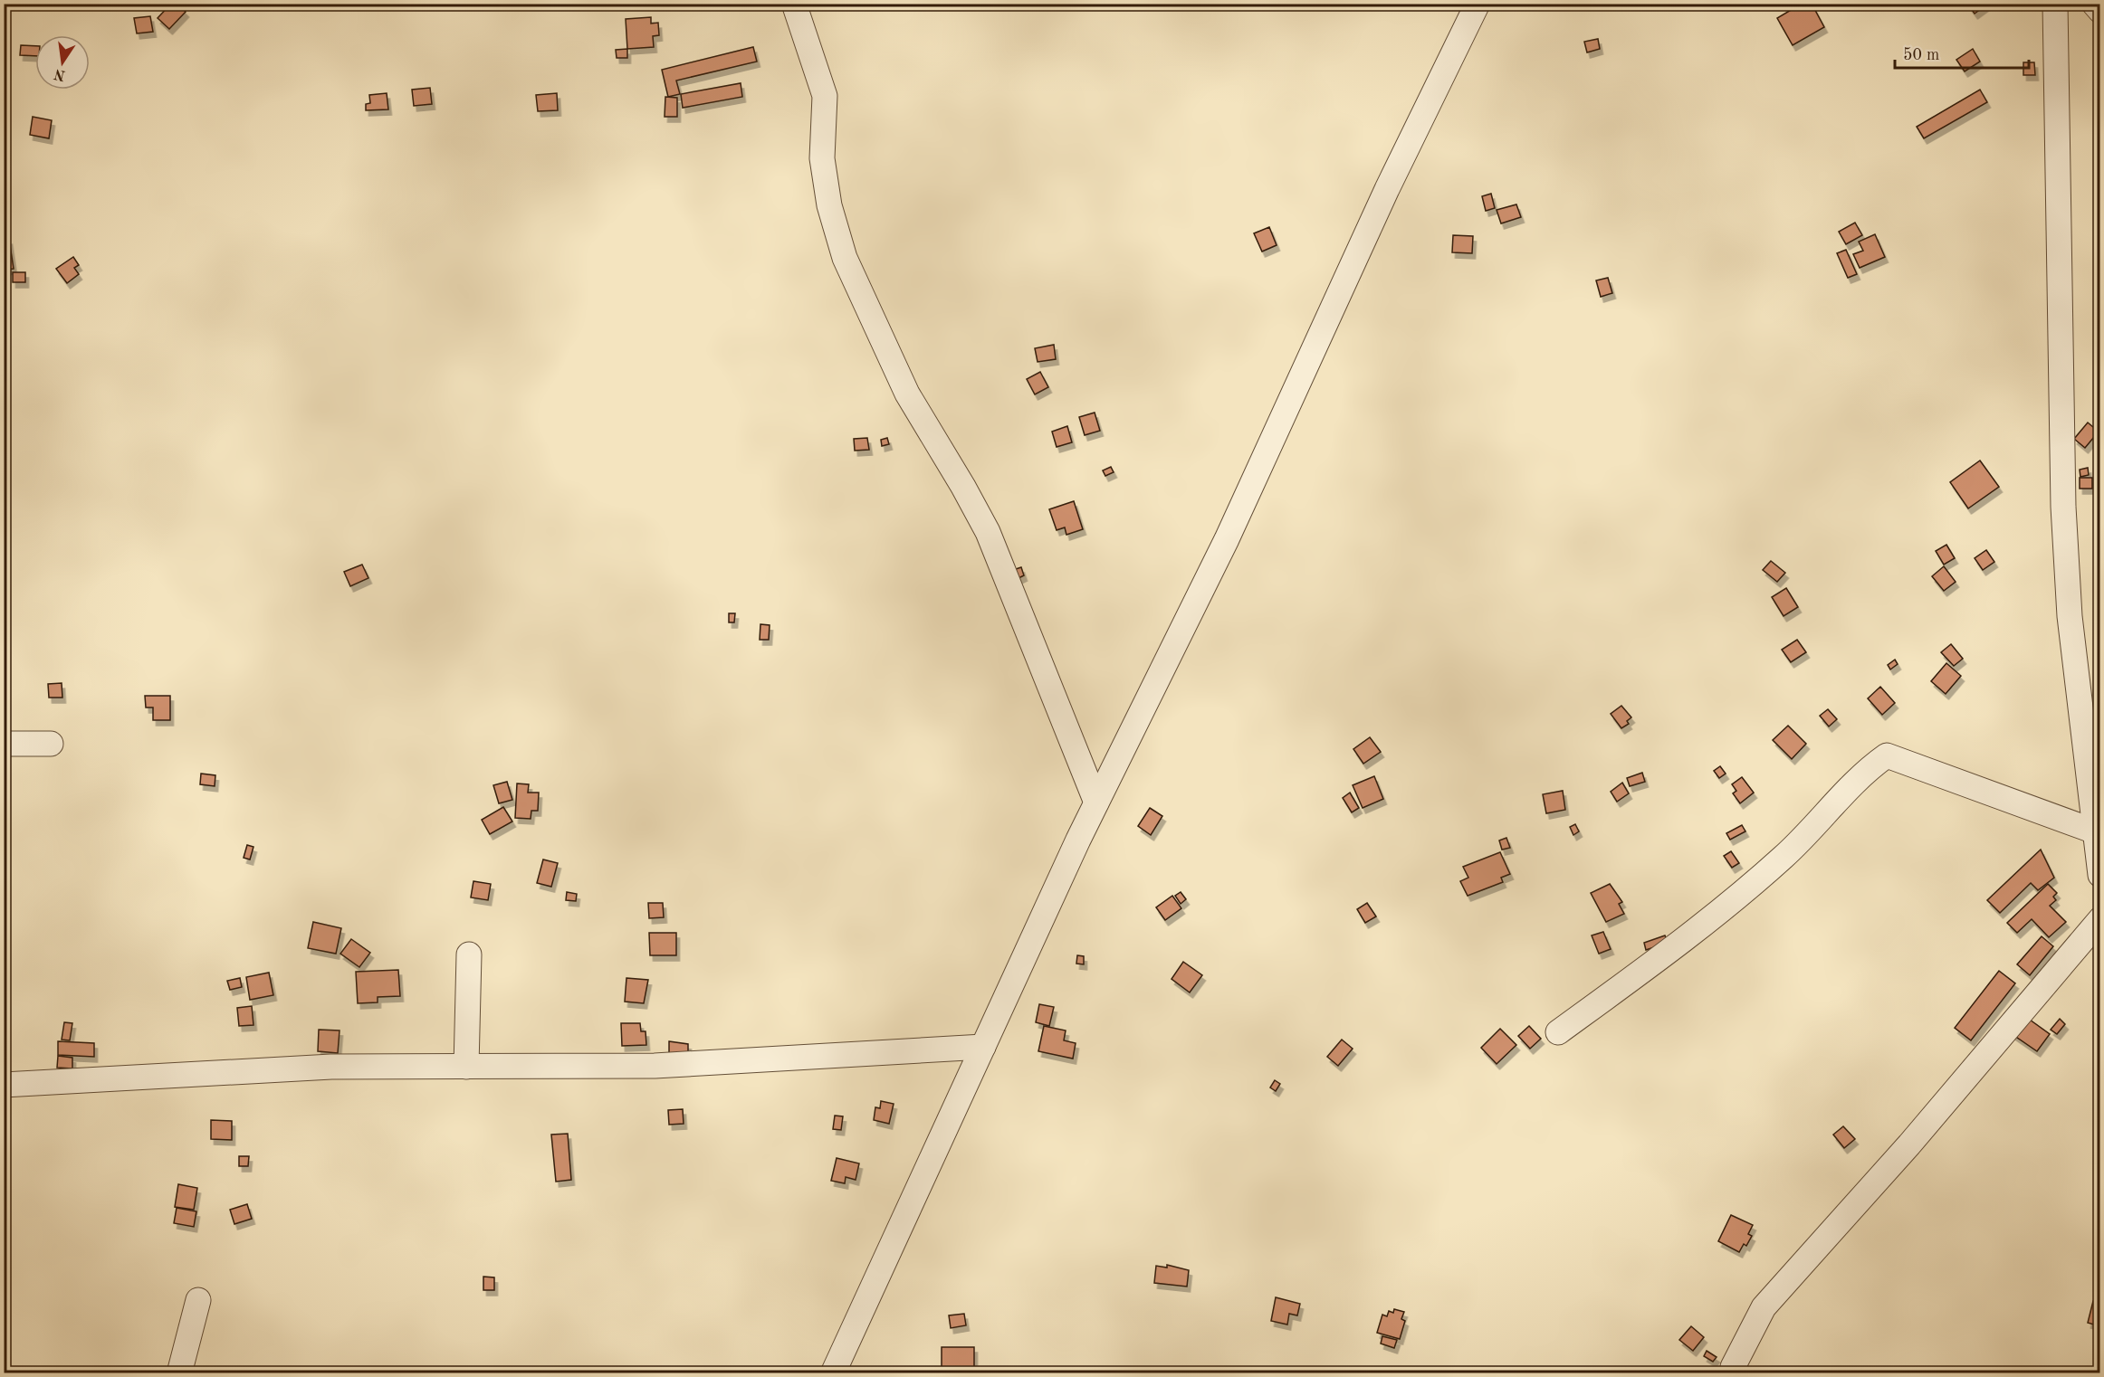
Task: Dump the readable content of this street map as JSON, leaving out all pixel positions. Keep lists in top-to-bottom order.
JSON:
{
  "scale_bar": "50 m",
  "north": "bottom"
}
